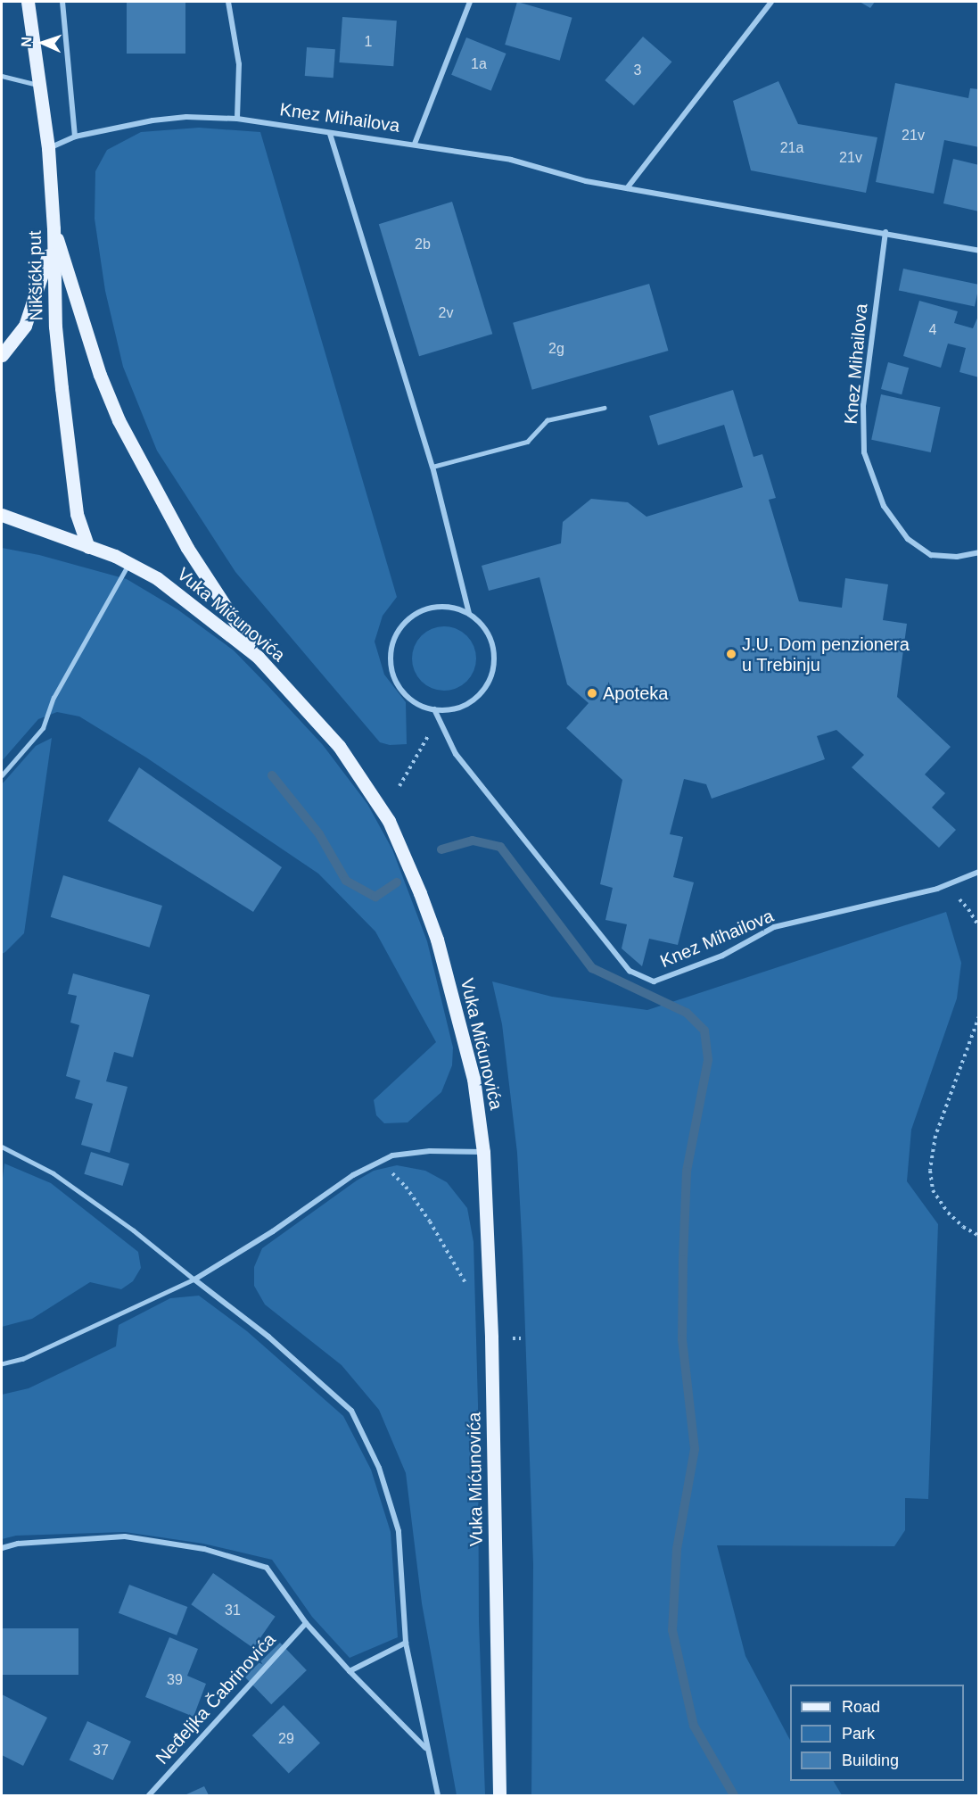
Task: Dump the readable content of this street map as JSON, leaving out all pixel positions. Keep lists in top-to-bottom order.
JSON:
{
  "streets": {
    "main road": ["Nikšićki put", "Vuka Mićunovića"],
    "street": ["Knez Mihailova", "Neđeljka Čabrinovića"]
  },
  "crossings": [
    ["Knez Mihailova", "Nikšićki put"],
    ["Nikšićki put", "Vuka Mićunovića"]
  ],
  "places": ["J.U. Dom penzionera u Trebinju", "Apoteka"],
  "house_numbers": [
    "1",
    "1a",
    "3",
    "21v",
    "21a",
    "21v",
    "2b",
    "2v",
    "4",
    "2g",
    "31",
    "39",
    "29",
    "37"
  ],
  "legend": ["Road", "Park", "Building"],
  "north": "left"
}
